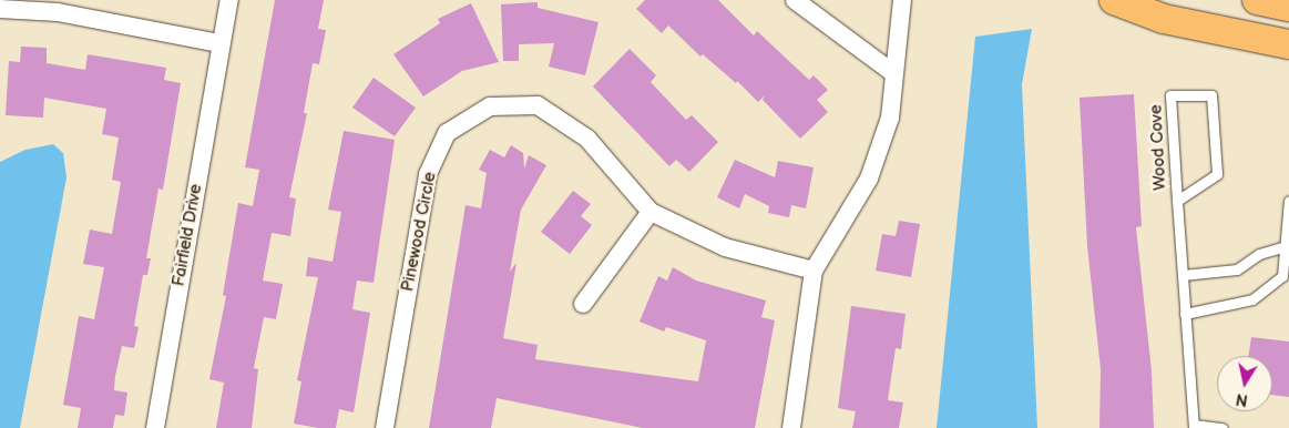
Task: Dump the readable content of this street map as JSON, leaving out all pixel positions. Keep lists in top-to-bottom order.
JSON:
{
  "streets": {
    "street": ["Pinewood Circle", "Fairfield Drive"],
    "lane": ["Wood Cove"]
  },
  "north": "bottom"
}
